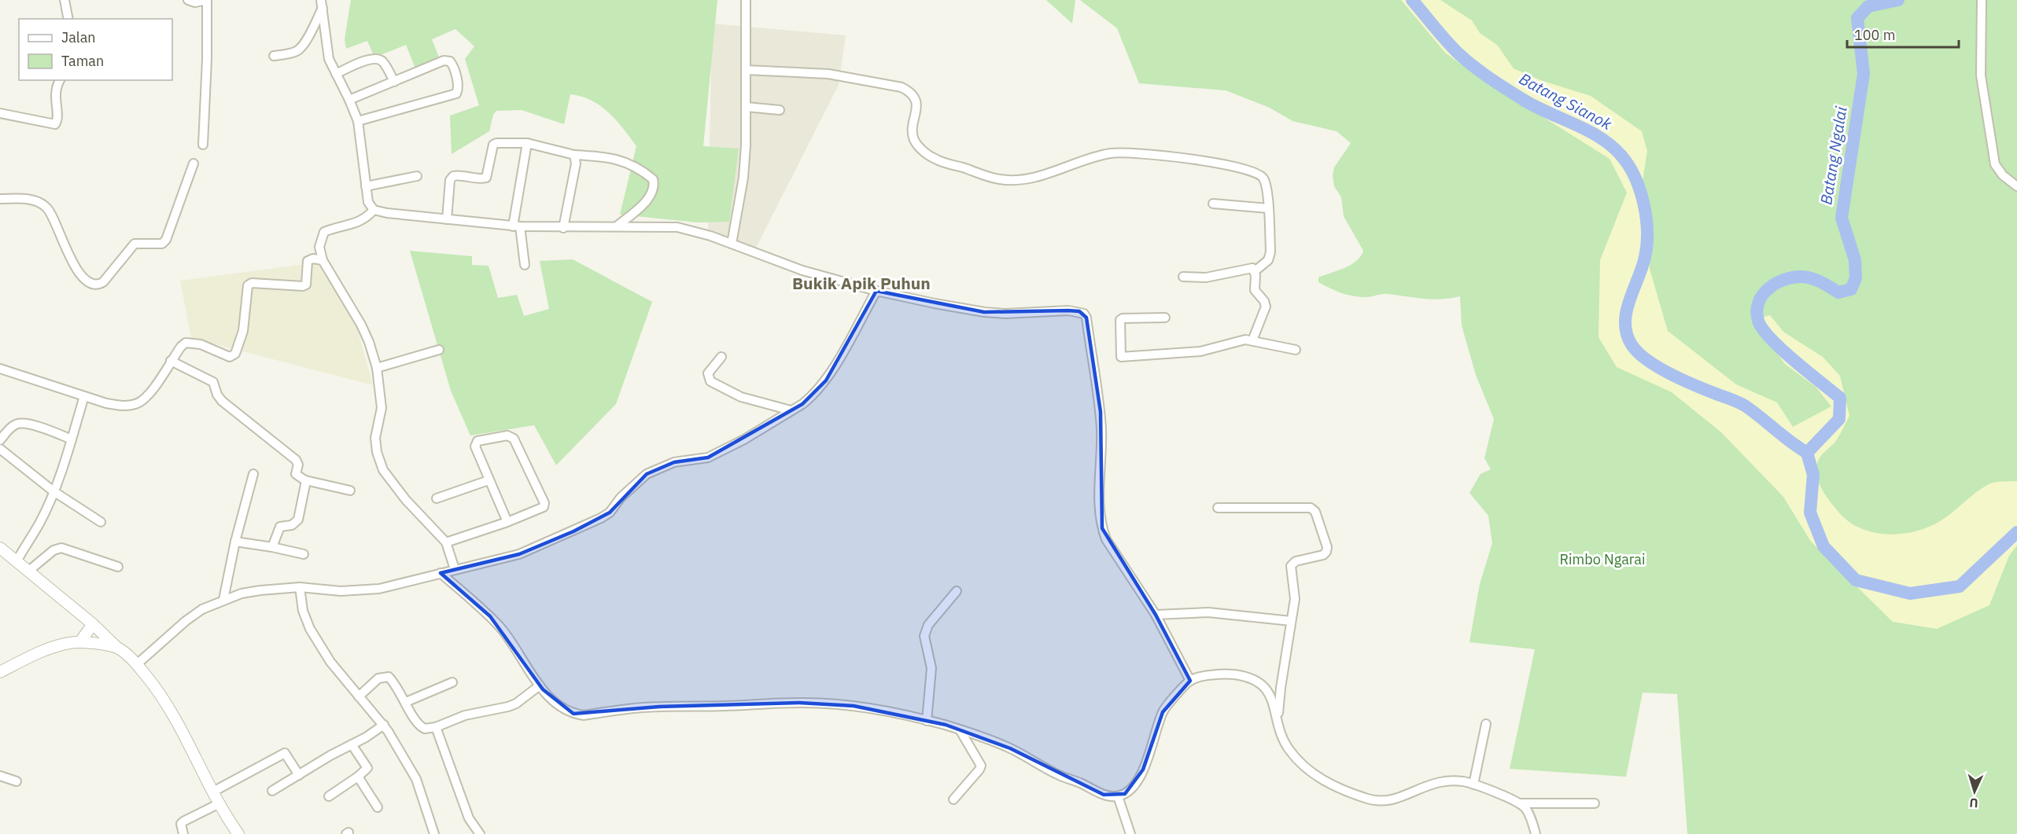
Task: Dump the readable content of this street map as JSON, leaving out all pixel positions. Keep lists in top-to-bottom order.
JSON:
{
  "districts": ["Bukik Apik Puhun"],
  "water": ["Batang Sianok", "Batang Ngalai"],
  "parks": ["Rimbo Ngarai"],
  "legend": ["Jalan", "Taman"],
  "scale_bar": "100 m",
  "north": "bottom"
}
